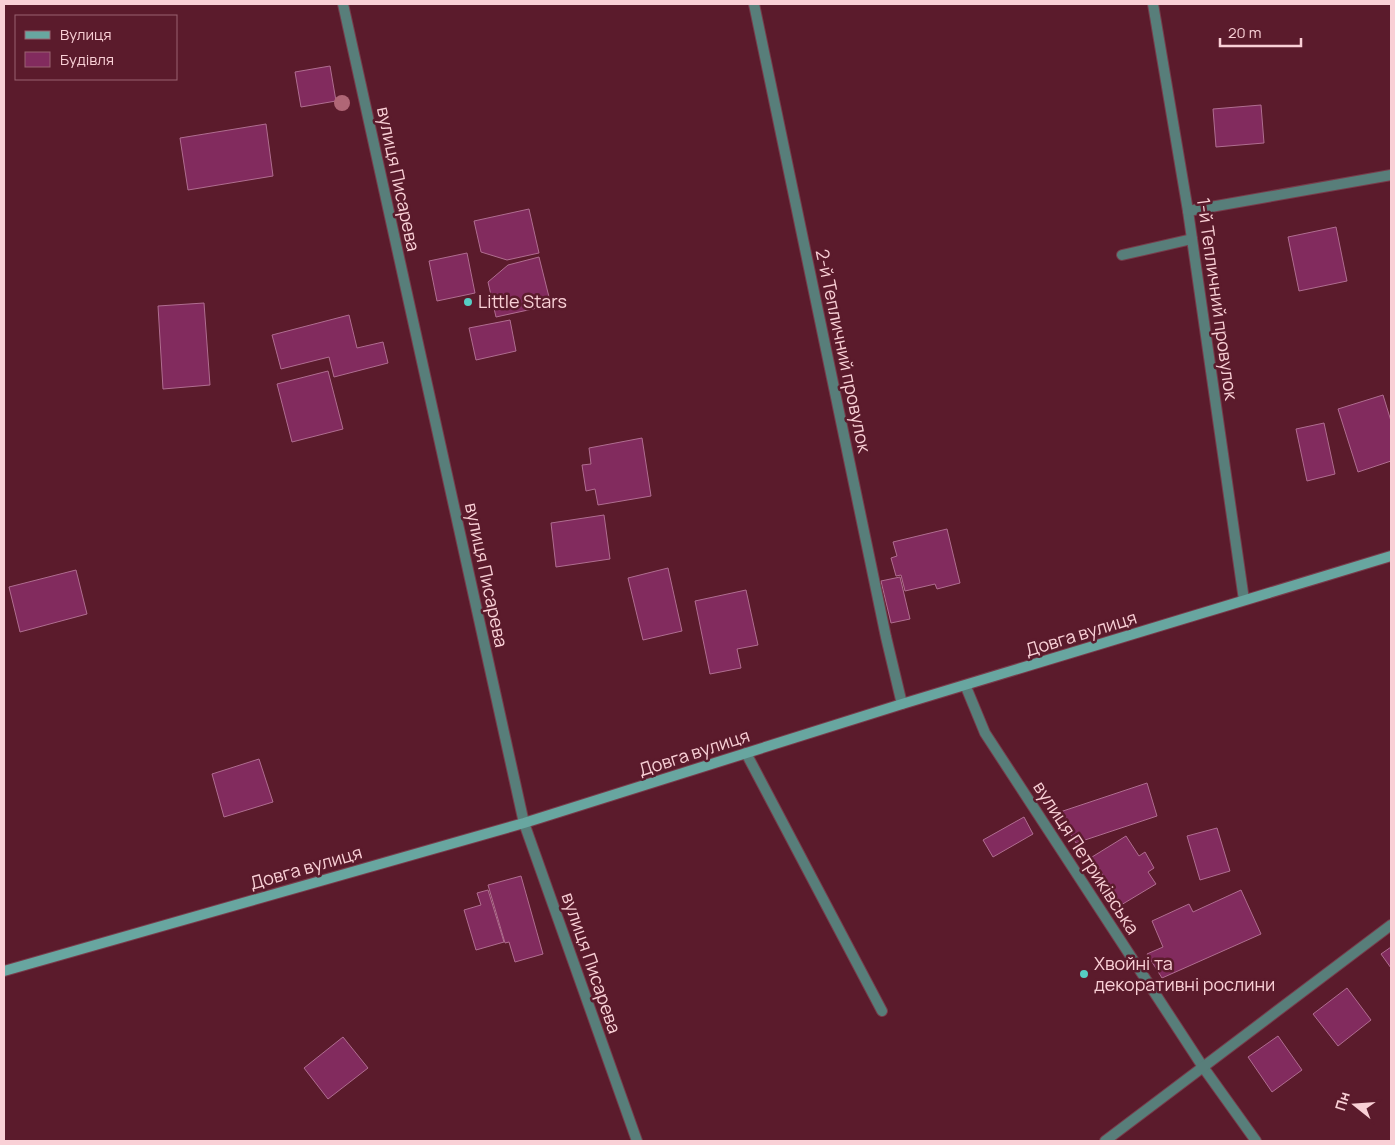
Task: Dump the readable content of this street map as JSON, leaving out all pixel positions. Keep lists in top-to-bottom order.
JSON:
{
  "streets": {
    "street": [
      "вулиця Писарева",
      "1-й Тепличний провулок",
      "2-й Тепличний провулок",
      "Довга вулиця",
      "вулиця Петриківська"
    ]
  },
  "crossings": [
    ["вулиця Писарева", "Довга вулиця"],
    ["1-й Тепличний провулок", "Довга вулиця"],
    ["2-й Тепличний провулок", "Довга вулиця"],
    ["Довга вулиця", "вулиця Петриківська"]
  ],
  "places": ["Little Stars", "Хвойні та декоративні рослини"],
  "legend": ["Вулиця", "Будівля"],
  "scale_bar": "20 m",
  "north": "left"
}
